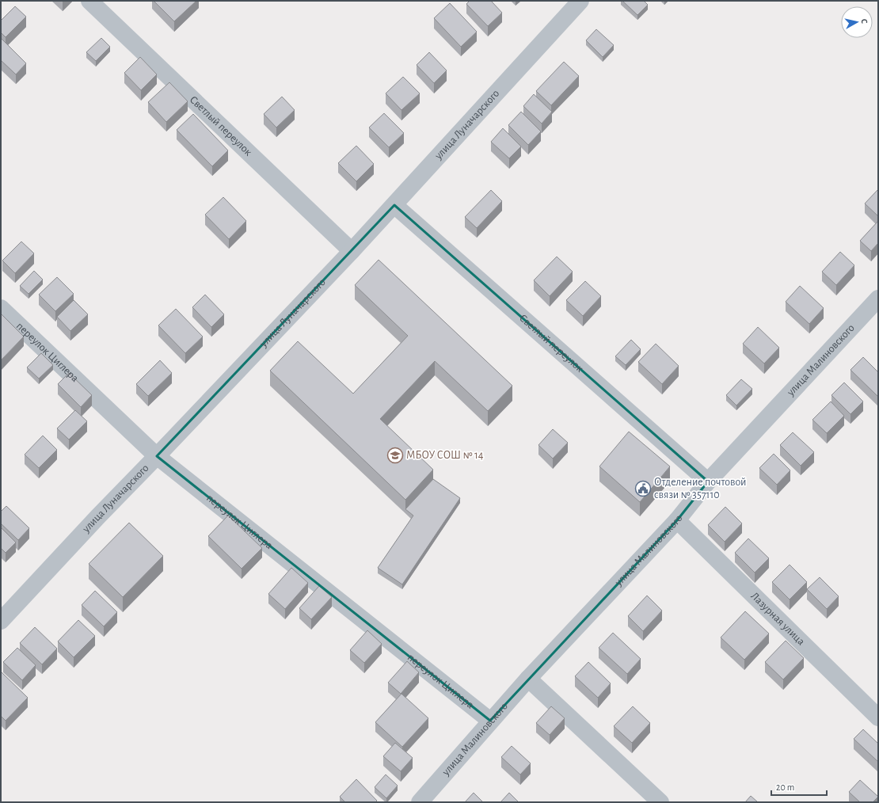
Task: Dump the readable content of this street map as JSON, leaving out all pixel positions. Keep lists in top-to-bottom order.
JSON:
{
  "streets": {
    "street": [
      "улица Луначарского",
      "Светлый переулок",
      "переулок Циглера",
      "улица Малиновского",
      "Лазурная улица"
    ]
  },
  "crossings": [
    ["улица Луначарского", "Светлый переулок"],
    ["улица Луначарского", "переулок Циглера"],
    ["Светлый переулок", "улица Малиновского"],
    ["переулок Циглера", "улица Малиновского"],
    ["улица Малиновского", "Лазурная улица"]
  ],
  "places": {
    "school or university": ["МБОУ СОШ № 14"],
    "public building": ["Отделение почтовой связи № 357110"]
  },
  "scale_bar": "20 m",
  "north": "right"
}
